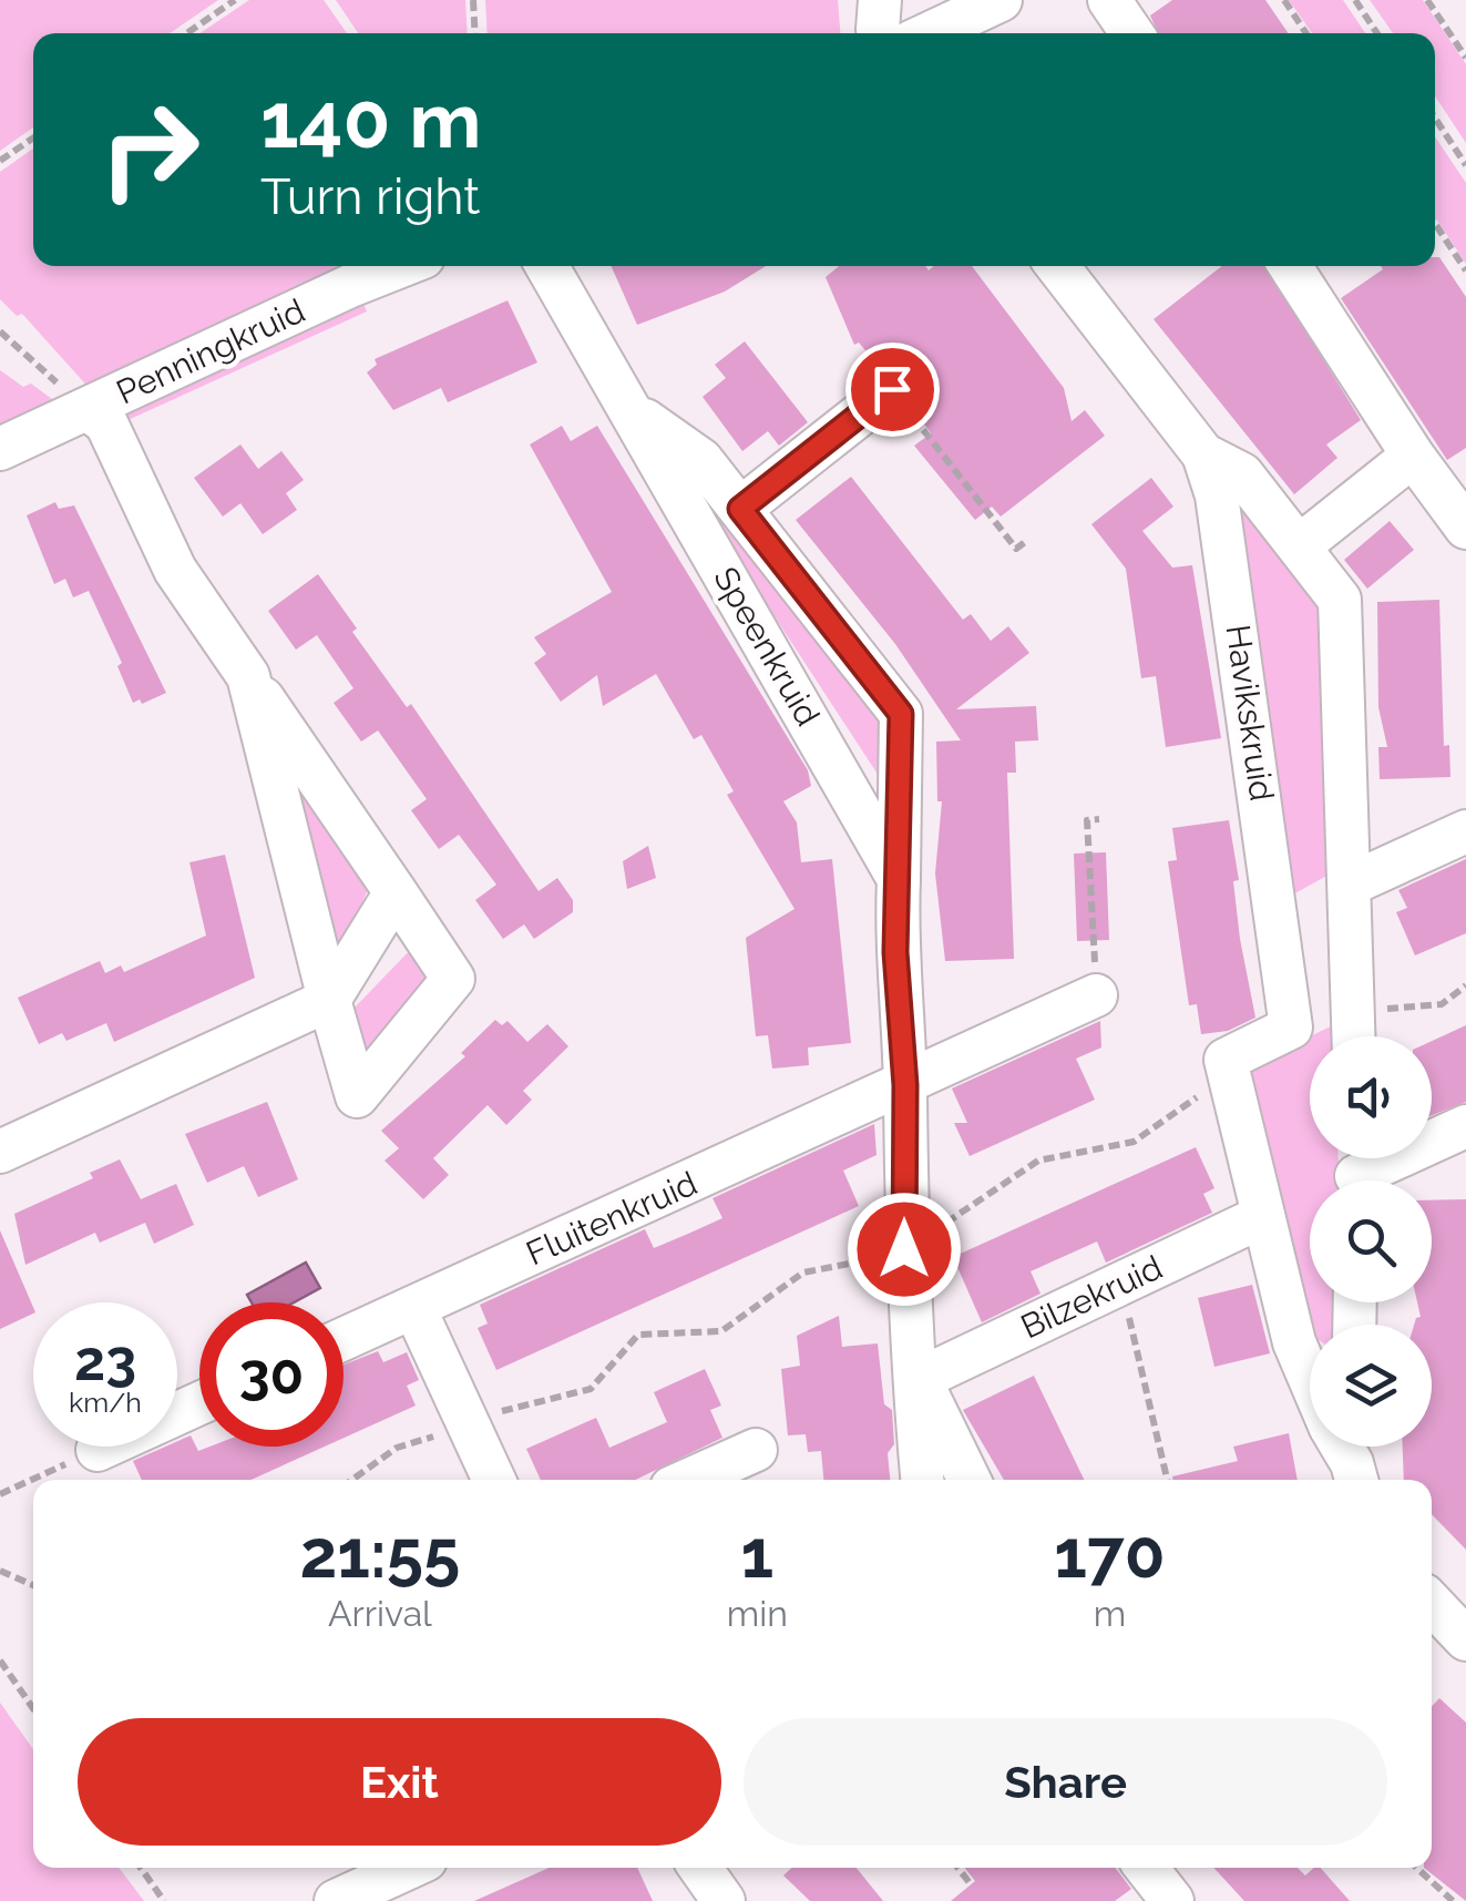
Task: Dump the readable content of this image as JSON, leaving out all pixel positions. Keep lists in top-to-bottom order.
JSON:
{
  "streets": {
    "street": [
      "Penningkruid",
      "Speenkruid",
      "Havikskruid",
      "Fluitenkruid",
      "Bilzekruid"
    ]
  },
  "crossings": [
    ["Speenkruid", "Fluitenkruid"],
    ["Speenkruid", "Bilzekruid"]
  ],
  "page": {
    "turn": ["140 m", "Turn right"],
    "speed": "23 km/h",
    "limit": "30",
    "eta": [
      "21:55",
      "Arrival",
      "1",
      "min",
      "170",
      "m"
    ],
    "buttons": ["Exit", "Share"]
  }
}
